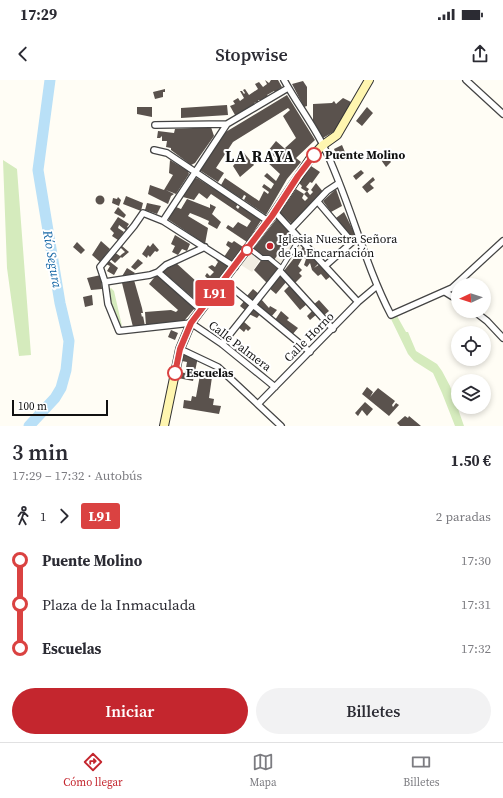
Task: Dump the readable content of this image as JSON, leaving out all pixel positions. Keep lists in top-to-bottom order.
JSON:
{
  "streets": {
    "street": ["Calle Horno", "Calle Palmera"]
  },
  "crossings": [
    ["Calle Horno", "Calle Palmera"]
  ],
  "districts": ["LA RAYA"],
  "water": ["Río Segura"],
  "places": ["Puente Molino", "Iglesia Nuestra Señora de la Encarnación", "Escuelas"],
  "lines": ["bus line L91"],
  "scale_bar": "100 m",
  "north": "left",
  "page": {
    "status": "17:29",
    "header": "Stopwise",
    "on_map": "L91",
    "scale": "100 m",
    "heading": ["3 min", "17:29 – 17:32 · Autobús", "1.50 €"],
    "legs": ["1", "L91", "2 paradas"],
    "list": [
      {
        "name": "Puente Molino",
        "value": "17:30"
      },
      {
        "name": "Plaza de la Inmaculada",
        "value": "17:31"
      },
      {
        "name": "Escuelas",
        "value": "17:32"
      }
    ],
    "buttons": ["Iniciar", "Billetes"],
    "tabs": ["Cómo llegar", "Mapa", "Billetes"]
  }
}
